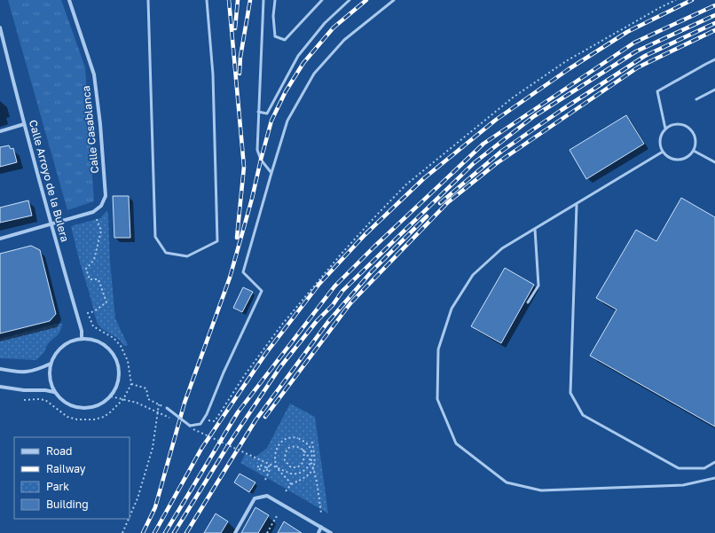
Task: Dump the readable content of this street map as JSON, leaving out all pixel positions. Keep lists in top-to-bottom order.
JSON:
{
  "streets": {
    "street": ["Calle Casablanca", "Calle Arroyo de la Bulera"]
  },
  "legend": [
    "Road",
    "Railway",
    "Park",
    "Building"
  ]
}
